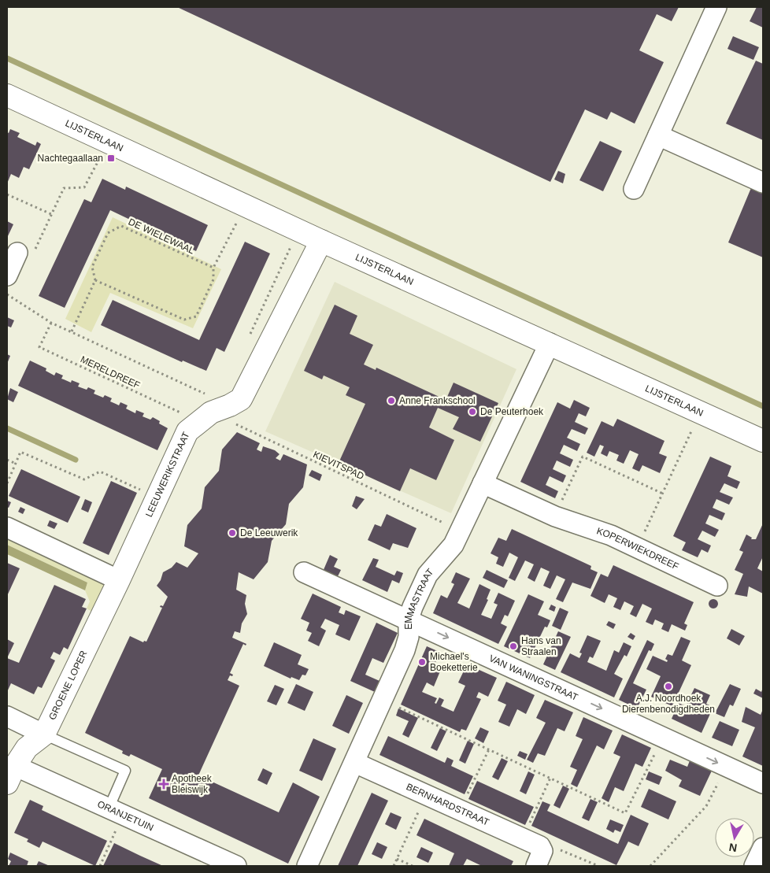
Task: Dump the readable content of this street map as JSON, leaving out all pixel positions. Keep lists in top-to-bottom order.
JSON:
{
  "streets": {
    "street": [
      "LIJSTERLAAN",
      "LEEUWERIKSTRAAT",
      "KOPERWIEKDREEF",
      "EMMASTRAAT",
      "VAN WANINGSTRAAT",
      "GROENE LOPER",
      "BERNHARDSTRAAT",
      "ORANJETUIN"
    ],
    "path": ["DE WIELEWAAL", "MERELDREEF", "KIEVITSPAD"]
  },
  "crossings": [
    ["LIJSTERLAAN", "LEEUWERIKSTRAAT"],
    ["LIJSTERLAAN", "EMMASTRAAT"],
    ["MERELDREEF", "KIEVITSPAD"],
    ["MERELDREEF", "LEEUWERIKSTRAAT"],
    ["KIEVITSPAD", "LEEUWERIKSTRAAT"],
    ["KIEVITSPAD", "EMMASTRAAT"],
    ["LEEUWERIKSTRAAT", "GROENE LOPER"],
    ["KOPERWIEKDREEF", "EMMASTRAAT"],
    ["EMMASTRAAT", "VAN WANINGSTRAAT"],
    ["EMMASTRAAT", "BERNHARDSTRAAT"],
    ["GROENE LOPER", "ORANJETUIN"]
  ],
  "one_way": ["VAN WANINGSTRAAT"],
  "places": {
    "transit": ["Nachtegaallaan"],
    "other": [
      "Anne Frankschool",
      "De Peuterhoek",
      "De Leeuwerik",
      "Hans van Straalen",
      "Michael's Boeketterie",
      "A.J. Noordhoek Dierenbenodigdheden"
    ],
    "health": ["Apotheek Bleiswijk"]
  },
  "north": "bottom"
}
